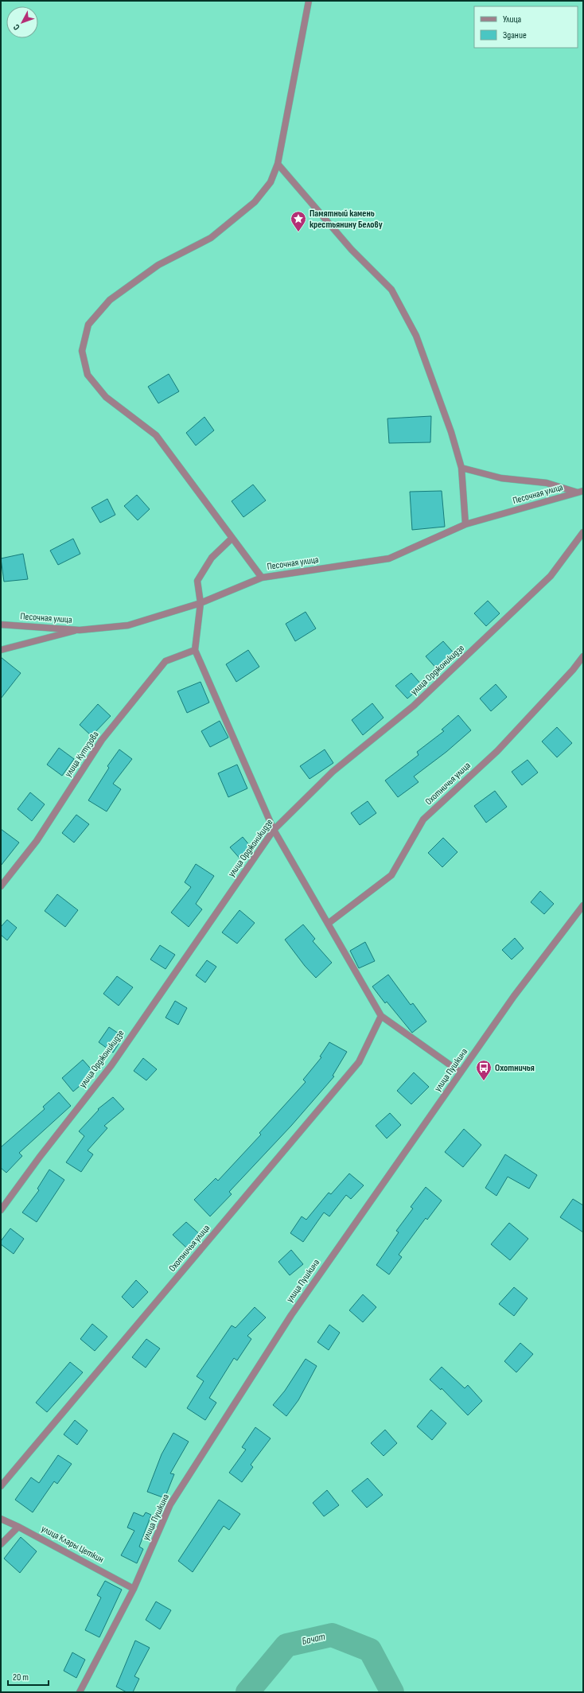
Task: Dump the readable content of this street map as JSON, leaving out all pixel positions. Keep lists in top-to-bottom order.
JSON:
{
  "streets": {
    "street": [
      "Песочная улица",
      "улица Орджоникидзе",
      "улица Кутузова",
      "Охотничья улица",
      "улица Пушкина",
      "улица Клары Цеткин"
    ]
  },
  "crossings": [
    ["улица Пушкина", "улица Клары Цеткин"]
  ],
  "water": ["Бачат"],
  "places": {
    "place": ["Памятный камень крестьянину Белову"],
    "bus stop": ["Охотничья"]
  },
  "legend": ["Улица", "Здание"],
  "scale_bar": "20 m",
  "north": "bottom left"
}
